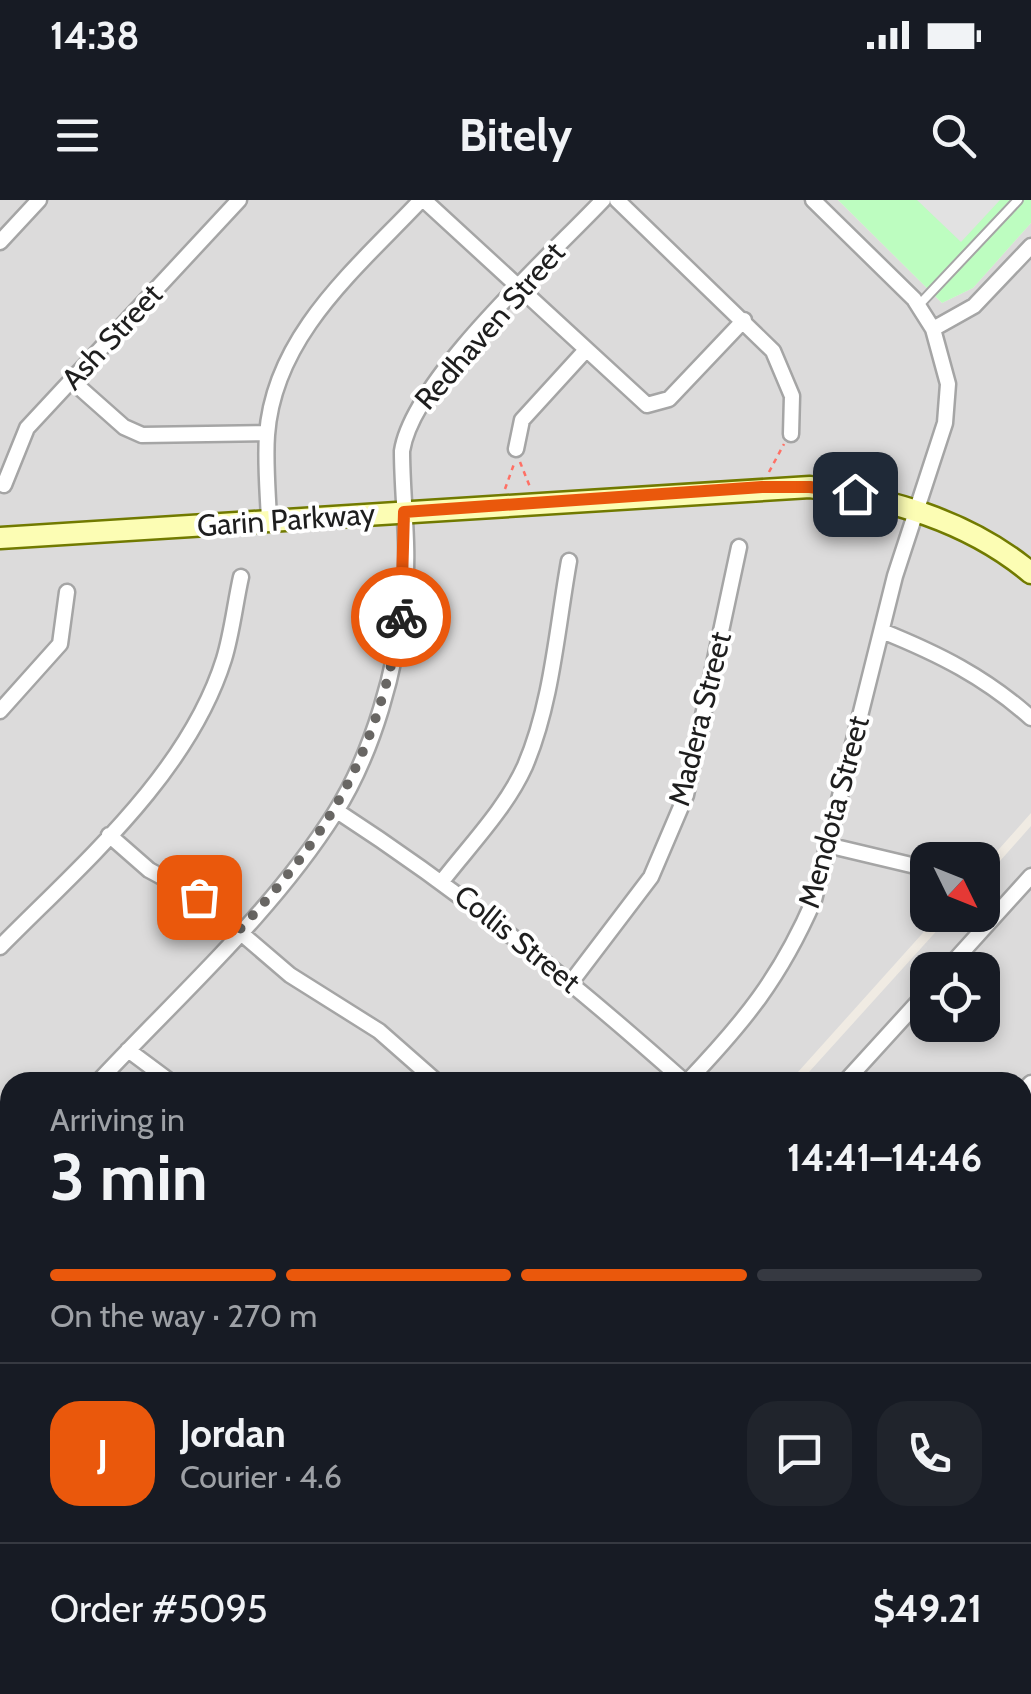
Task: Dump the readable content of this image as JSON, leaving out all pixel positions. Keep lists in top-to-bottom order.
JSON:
{
  "streets": {
    "street": [
      "Redhaven Street",
      "Ash Street",
      "Garin Parkway",
      "Madera Street",
      "Mendota Street",
      "Collis Street"
    ]
  },
  "crossings": [
    ["Redhaven Street", "Garin Parkway"],
    ["Redhaven Street", "Collis Street"],
    ["Garin Parkway", "Mendota Street"],
    ["Madera Street", "Collis Street"]
  ],
  "north": "bottom right",
  "page": {
    "status": "14:38",
    "header": "Bitely",
    "heading": ["3 min", "Arriving in", "14:41–14:46"],
    "panel": [
      "Jordan",
      "Courier · 4.6",
      "Order #5095",
      "$49.21"
    ],
    "bar": "On the way · 270 m",
    "round": "J"
  }
}
